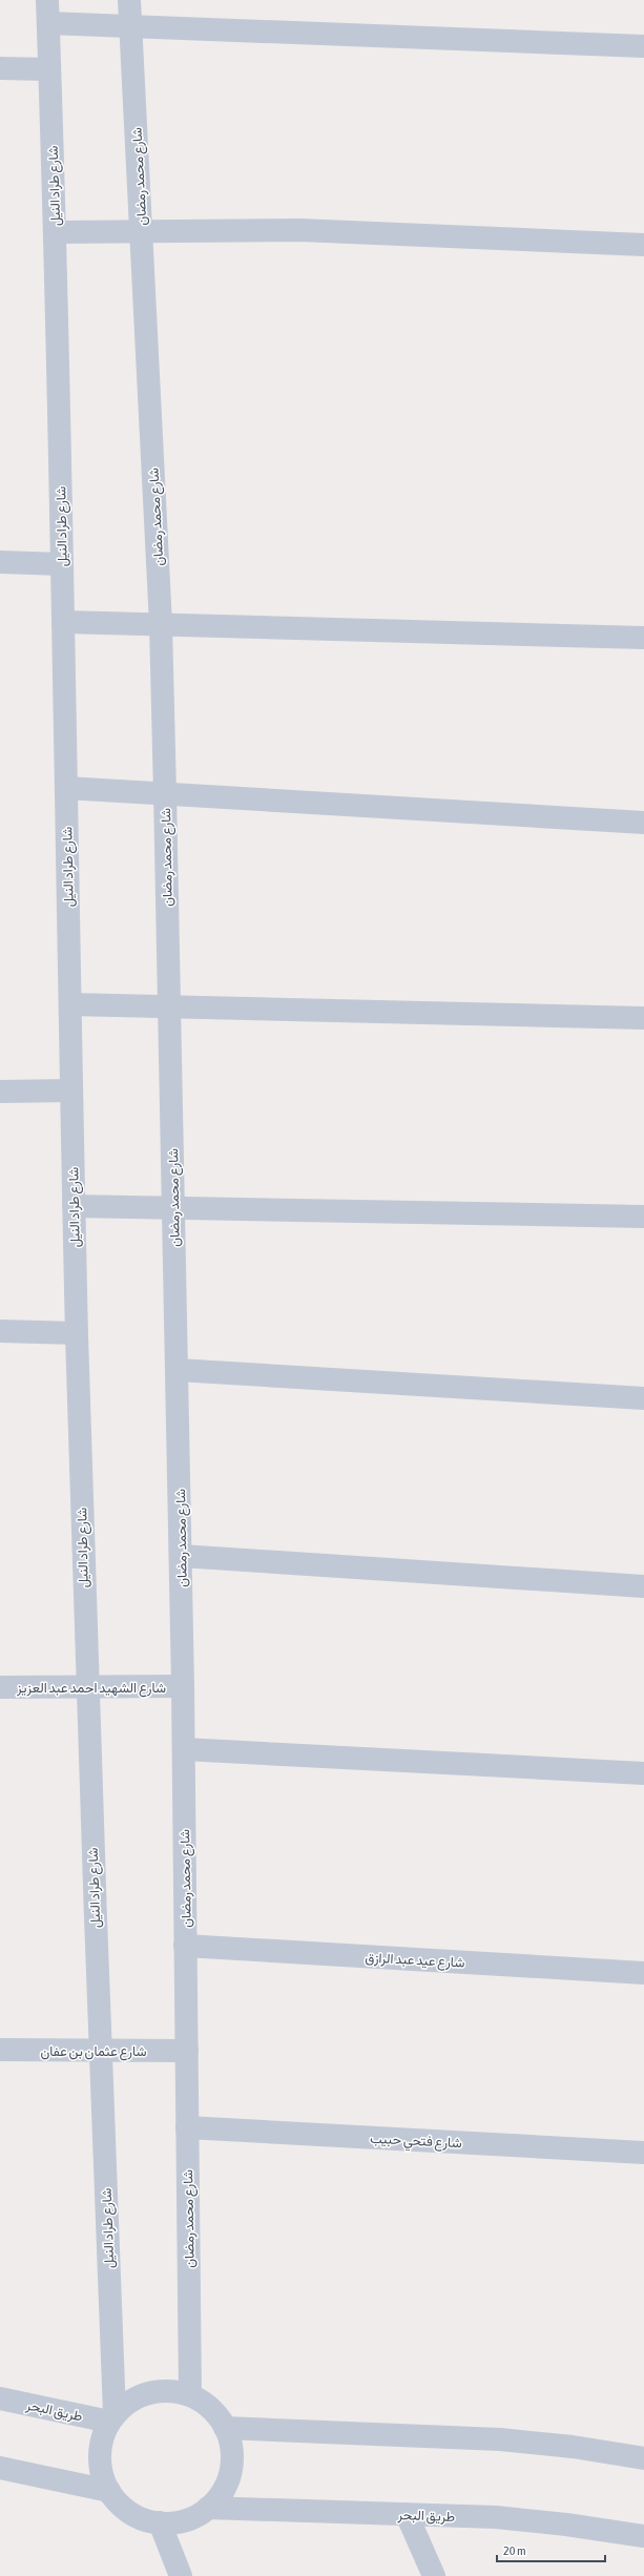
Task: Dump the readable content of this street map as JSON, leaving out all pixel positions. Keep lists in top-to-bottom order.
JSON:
{
  "streets": {
    "street": [
      "شارع محمد رمضان",
      "شارع طراد النيل",
      "شارع الشهيد احمد عبد العزيز",
      "شارع عيد عبد الرازق",
      "شارع عثمان بن عفان",
      "شارع فتحي حبيب",
      "طريق البحر"
    ]
  },
  "crossings": [
    ["شارع محمد رمضان", "شارع طراد النيل"],
    ["شارع محمد رمضان", "شارع الشهيد احمد عبد العزيز"],
    ["شارع محمد رمضان", "شارع عيد عبد الرازق"],
    ["شارع محمد رمضان", "شارع عثمان بن عفان"],
    ["شارع محمد رمضان", "شارع فتحي حبيب"],
    ["شارع محمد رمضان", "طريق البحر"],
    ["شارع طراد النيل", "شارع الشهيد احمد عبد العزيز"],
    ["شارع طراد النيل", "شارع عثمان بن عفان"],
    ["شارع طراد النيل", "طريق البحر"]
  ],
  "scale_bar": "20 m"
}
